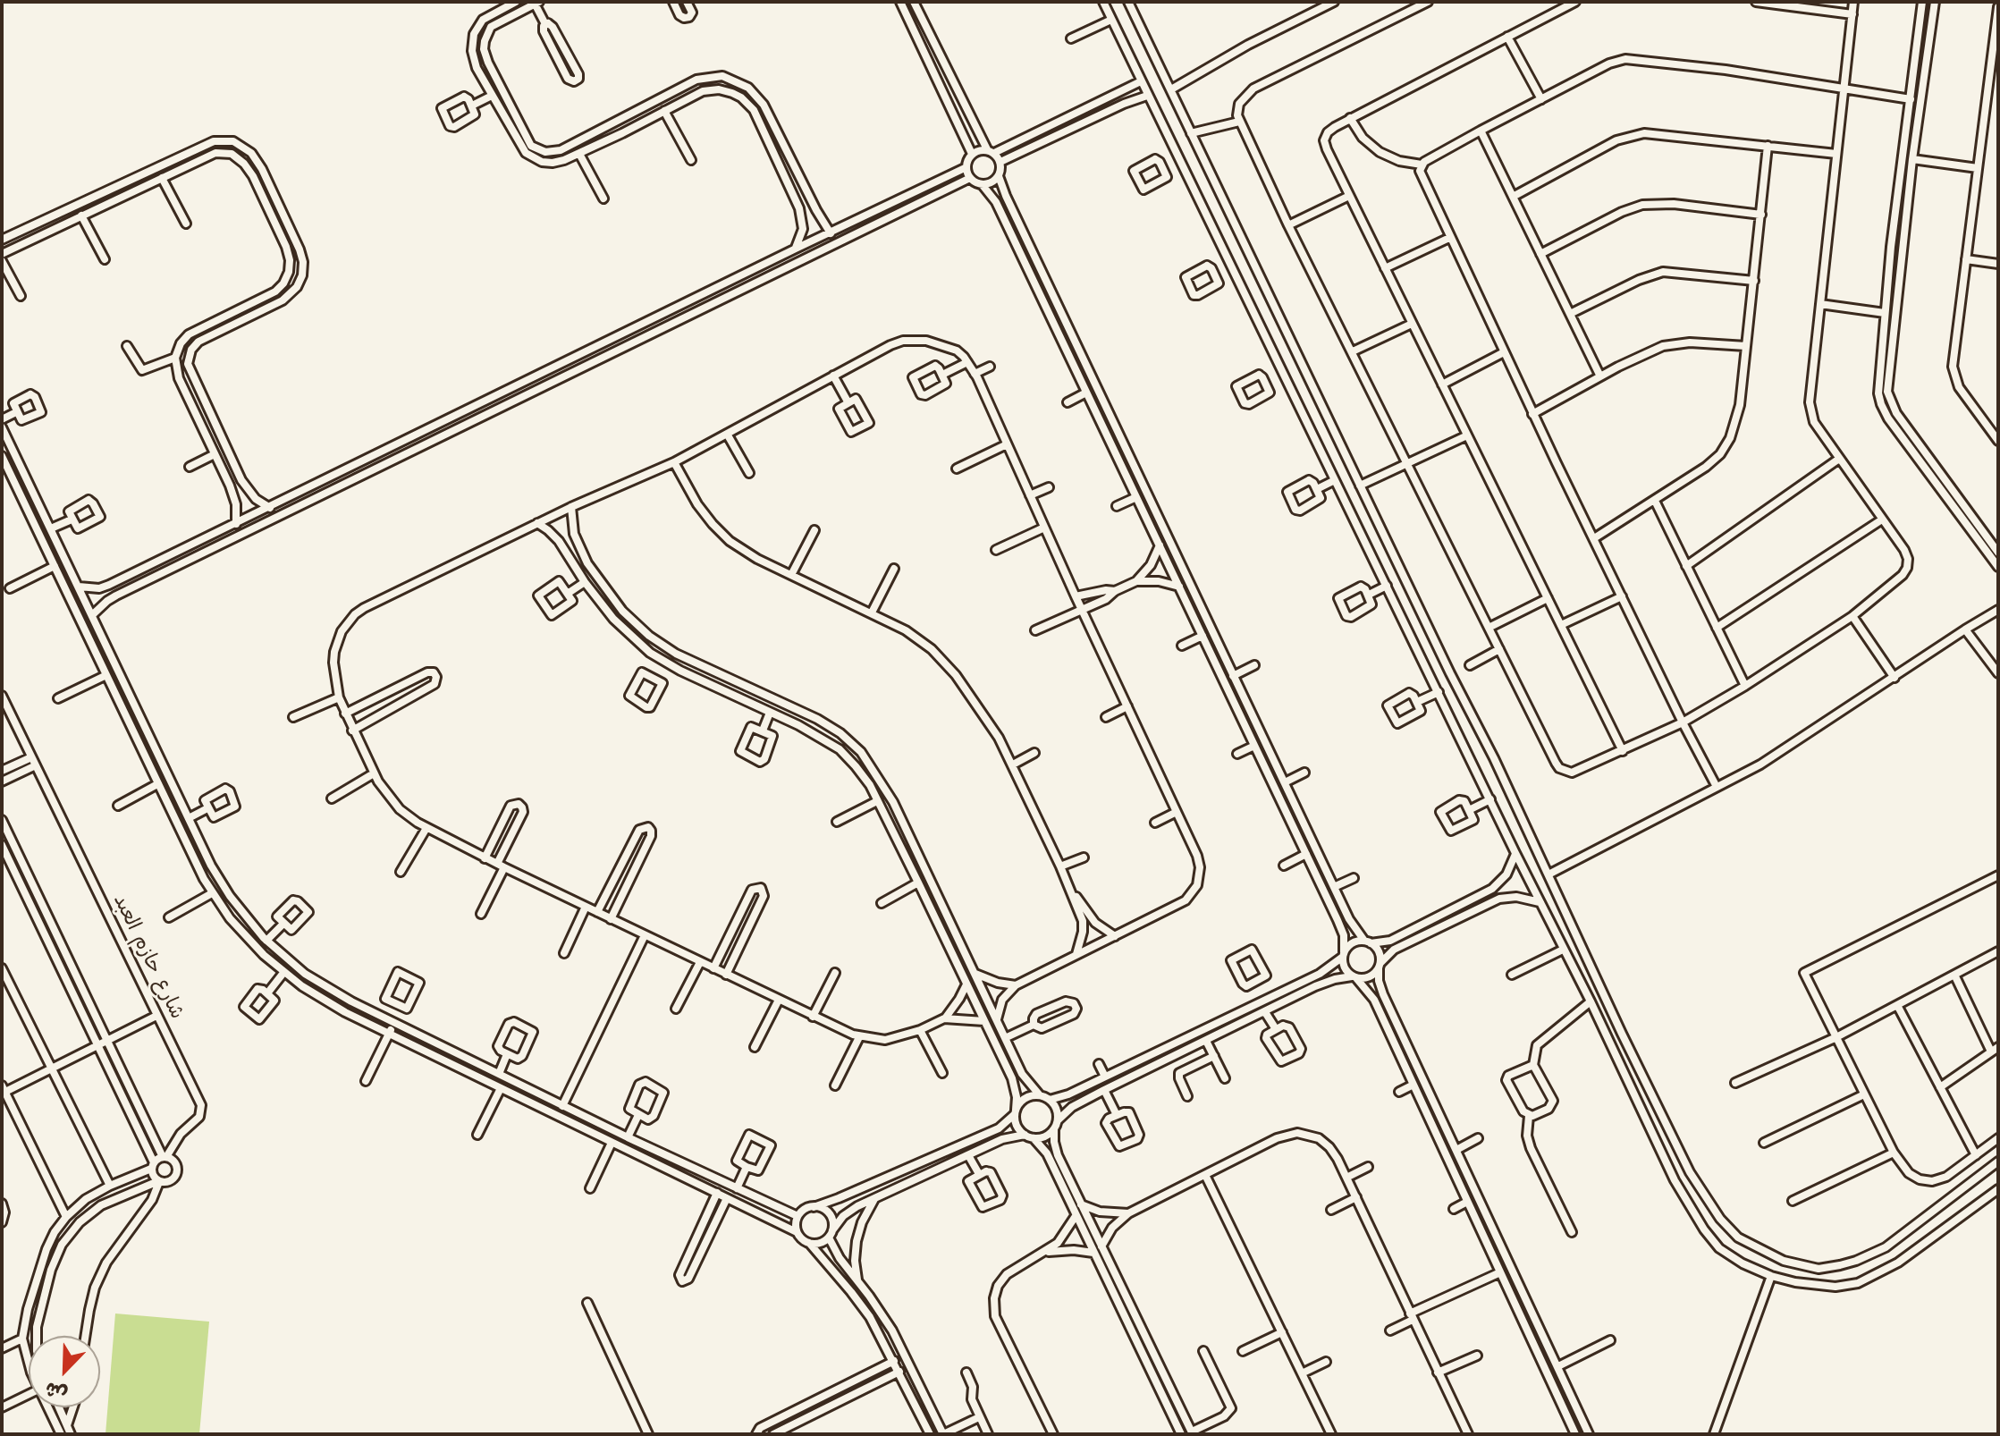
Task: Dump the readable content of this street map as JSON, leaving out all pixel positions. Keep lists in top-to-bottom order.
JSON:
{
  "streets": {
    "street": ["شارع حازم العبد"]
  },
  "north": "bottom left"
}
